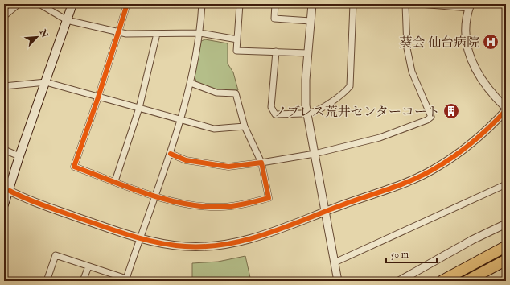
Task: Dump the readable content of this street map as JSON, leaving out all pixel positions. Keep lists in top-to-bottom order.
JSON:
{
  "places": {
    "hospital": ["葵会 仙台病院"],
    "building": ["ノブレス荒井センターコート"]
  },
  "scale_bar": "50 m",
  "north": "top right"
}
